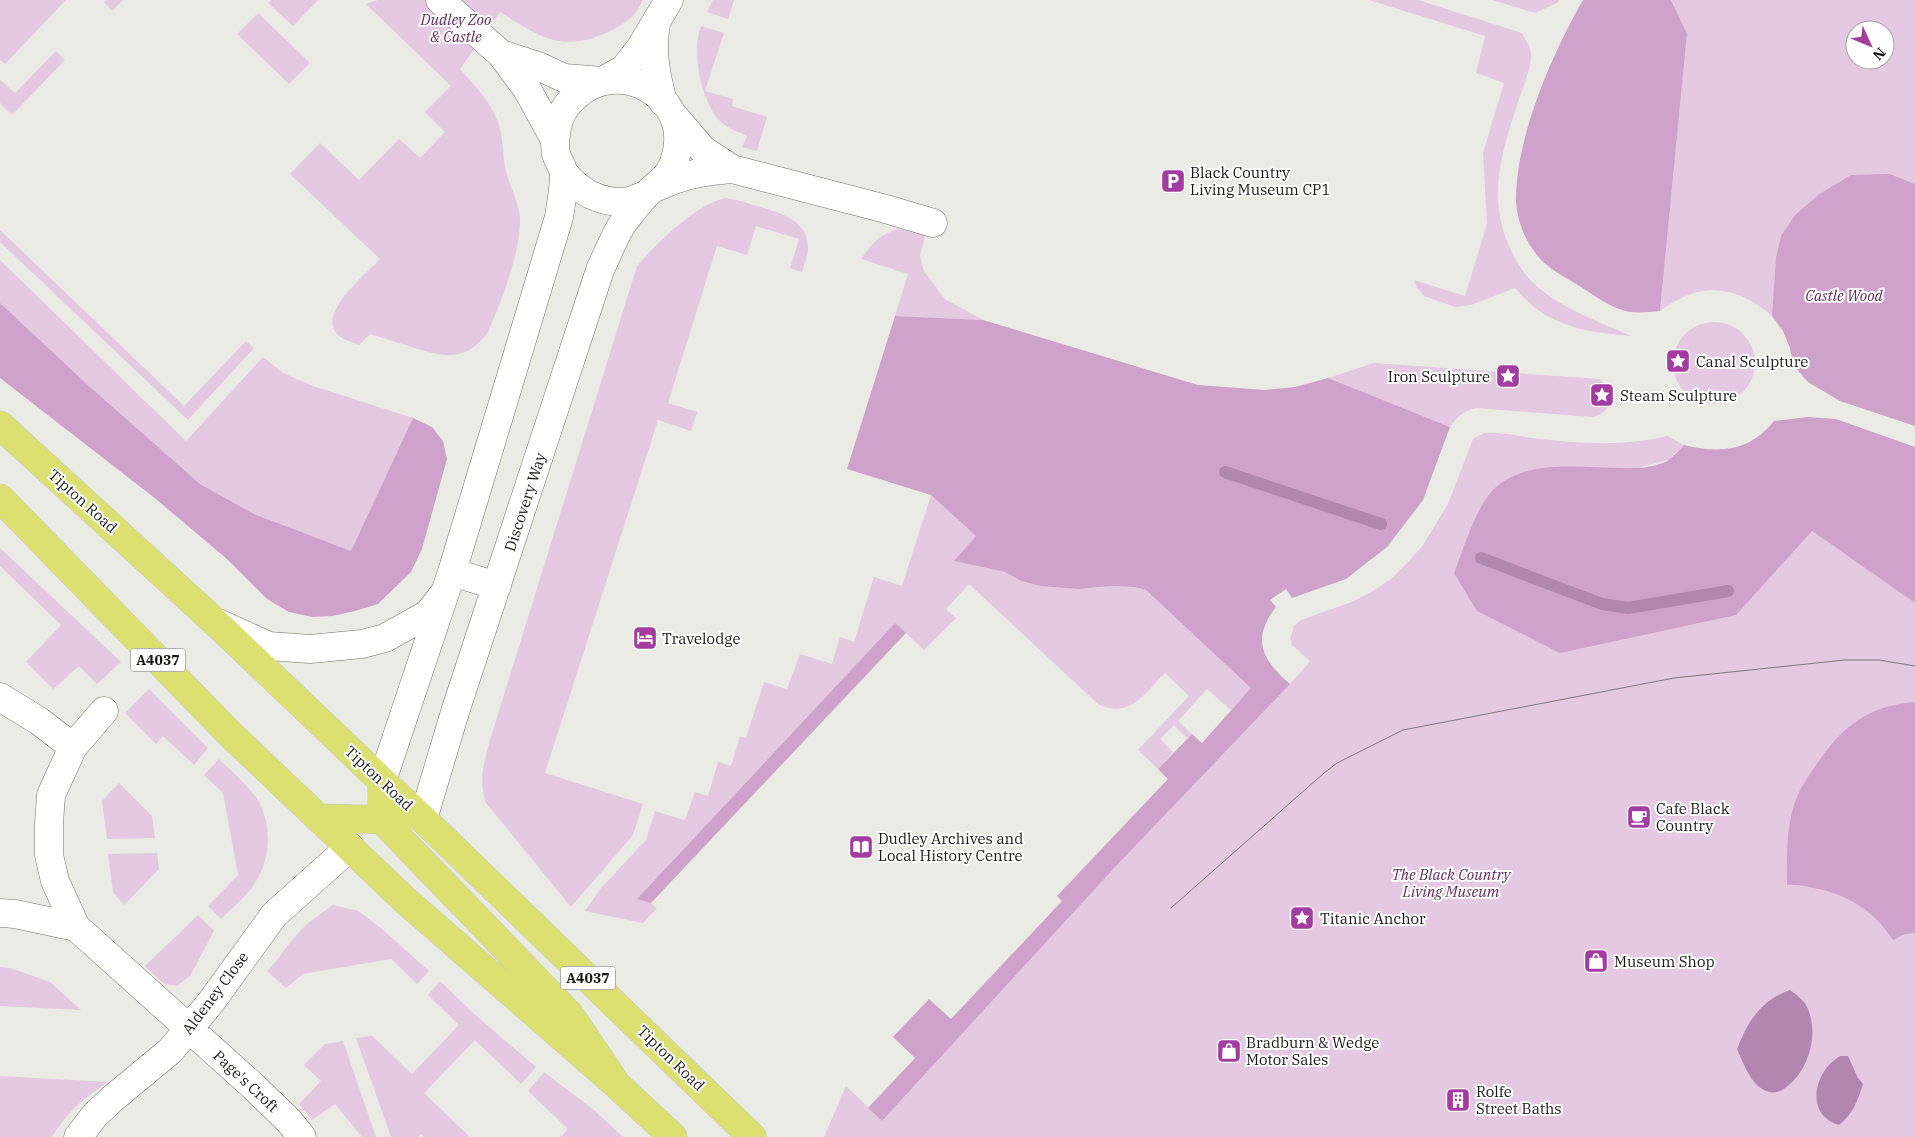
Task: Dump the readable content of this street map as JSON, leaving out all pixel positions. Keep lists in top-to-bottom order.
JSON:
{
  "streets": {
    "main road": ["Tipton Road", "A4037"],
    "street": ["Discovery Way", "Aldeney Close", "Page's Croft"]
  },
  "crossings": [
    ["Tipton Road", "Discovery Way"],
    ["A4037", "Aldeney Close"],
    ["Aldeney Close", "Page's Croft"]
  ],
  "parks": ["Dudley Zoo & Castle", "Castle Wood", "The Black Country Living Museum"],
  "places": {
    "parking": ["Black Country Living Museum CP1"],
    "place": [
      "Canal Sculpture",
      "Iron Sculpture",
      "Steam Sculpture",
      "Titanic Anchor"
    ],
    "hotel": ["Travelodge"],
    "cafe": ["Cafe Black Country"],
    "library": ["Dudley Archives and Local History Centre"],
    "shop": ["Museum Shop", "Bradburn & Wedge Motor Sales"],
    "building": ["Rolfe Street Baths"]
  },
  "north": "bottom right"
}
